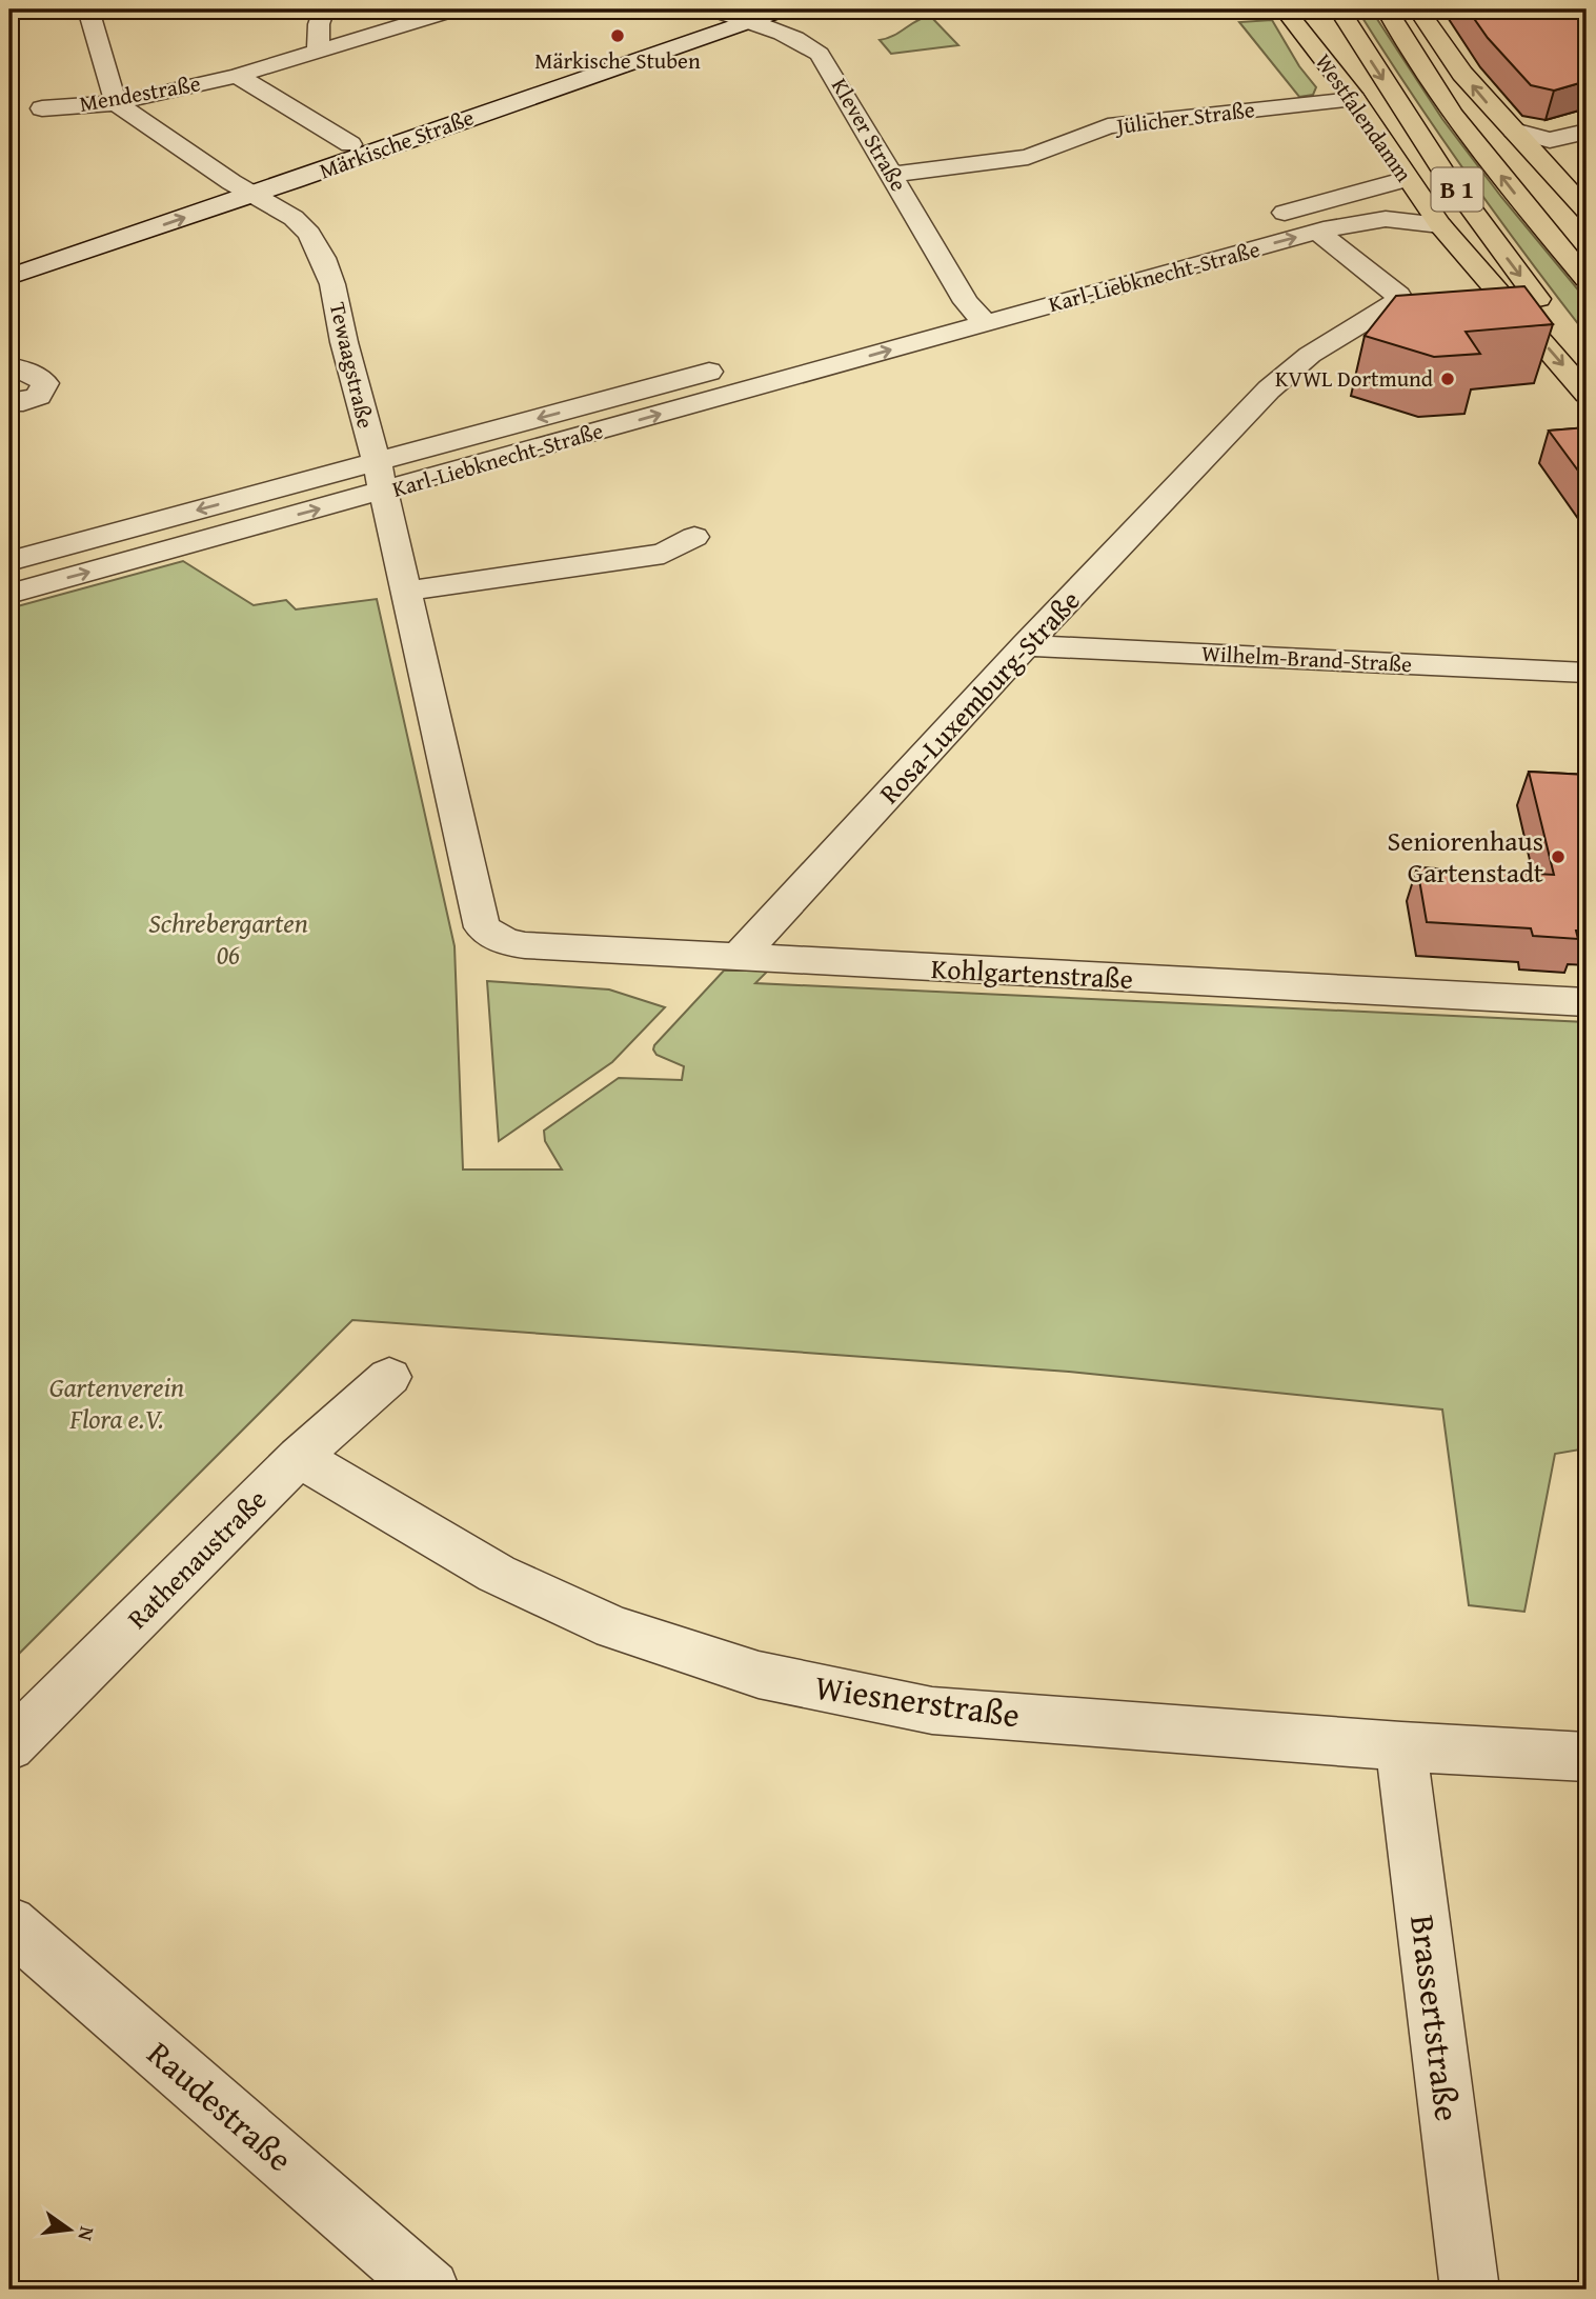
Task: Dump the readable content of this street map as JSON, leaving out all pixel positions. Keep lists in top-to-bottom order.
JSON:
{
  "streets": {
    "main road": ["Westfalendamm", "B 1"],
    "street": [
      "Mendestraße",
      "Jülicher Straße",
      "Klever Straße",
      "Märkische Straße",
      "Karl-Liebknecht-Straße",
      "Tewaagstraße",
      "Wilhelm-Brand-Straße",
      "Rosa-Luxemburg-Straße",
      "Kohlgartenstraße",
      "Rathenaustraße",
      "Wiesnerstraße",
      "Brassertstraße",
      "Raudestraße"
    ]
  },
  "crossings": [
    ["Mendestraße", "Märkische Straße"],
    ["Mendestraße", "Tewaagstraße"],
    ["Jülicher Straße", "Westfalendamm"],
    ["Jülicher Straße", "Klever Straße"],
    ["Westfalendamm", "Karl-Liebknecht-Straße"],
    ["Klever Straße", "Märkische Straße"],
    ["Märkische Straße", "Tewaagstraße"],
    ["Karl-Liebknecht-Straße", "Tewaagstraße"],
    ["Karl-Liebknecht-Straße", "Rosa-Luxemburg-Straße"],
    ["Tewaagstraße", "Kohlgartenstraße"],
    ["Wilhelm-Brand-Straße", "Rosa-Luxemburg-Straße"],
    ["Rosa-Luxemburg-Straße", "Kohlgartenstraße"],
    ["Rathenaustraße", "Wiesnerstraße"],
    ["Wiesnerstraße", "Brassertstraße"]
  ],
  "parks": ["Schrebergarten 06", "Gartenverein Flora e.V."],
  "places": ["Märkische Stuben", "KVWL Dortmund", "Seniorenhaus Gartenstadt"],
  "north": "right"
}
